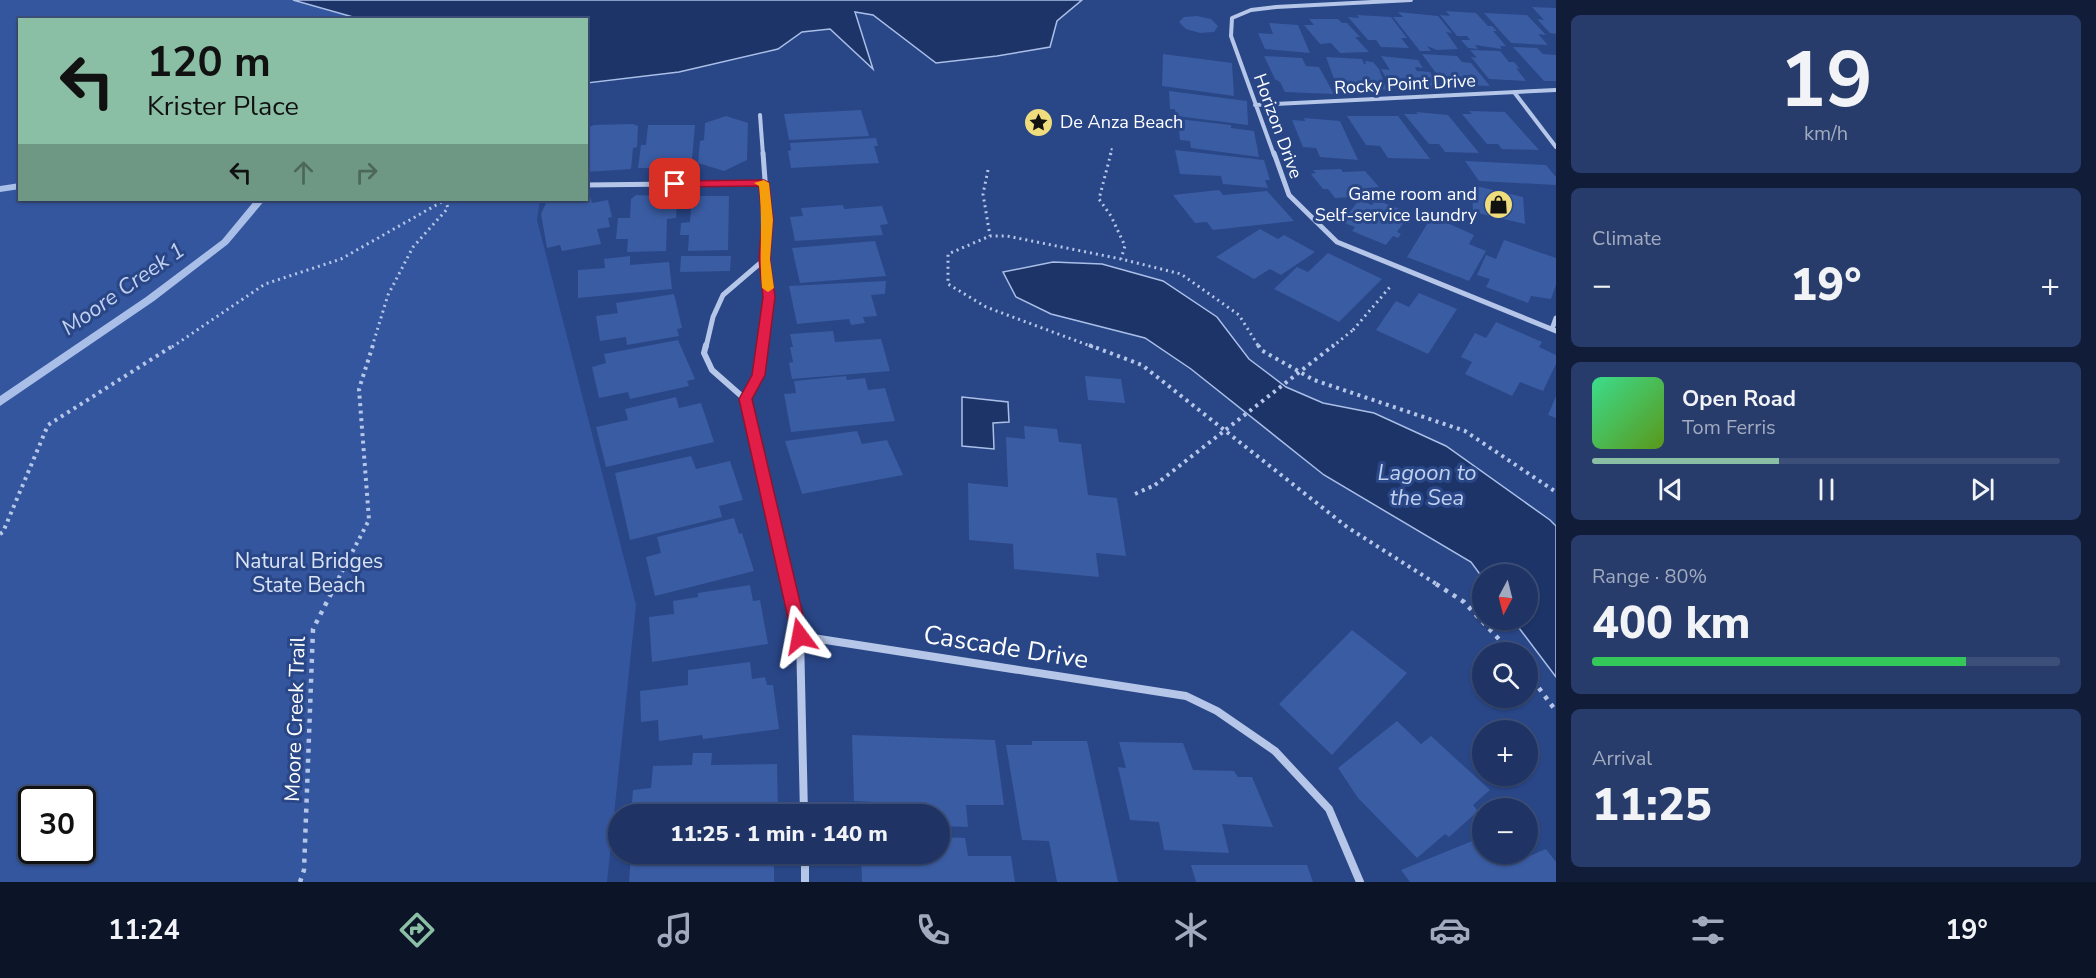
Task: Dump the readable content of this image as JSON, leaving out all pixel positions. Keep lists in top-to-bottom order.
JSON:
{
  "streets": {
    "street": ["Rocky Point Drive", "Horizon Drive", "Cascade Drive"],
    "path": ["Moore Creek Trail"]
  },
  "crossings": [
    ["Rocky Point Drive", "Horizon Drive"]
  ],
  "water": ["Moore Creek 1", "Lagoon to the Sea"],
  "parks": ["Natural Bridges State Beach"],
  "places": {
    "place": ["De Anza Beach"],
    "shop": ["Game room and Self-service laundry"]
  },
  "north": "bottom",
  "page": {
    "tile": [
      ["19", "km/h"],
      "Climate",
      ["Range · 80%", "400 km"],
      ["Arrival", "11:25"]
    ],
    "turn": ["120 m", "Krister Place"],
    "heat": ["−", "19°", "+"],
    "song": ["Open Road", "Tom Ferris"],
    "map_buttons": ["+", "−"],
    "limit": "30",
    "trip": "11:25 · 1 min · 140 m",
    "tabs": ["11:24", "19°"]
  }
}
